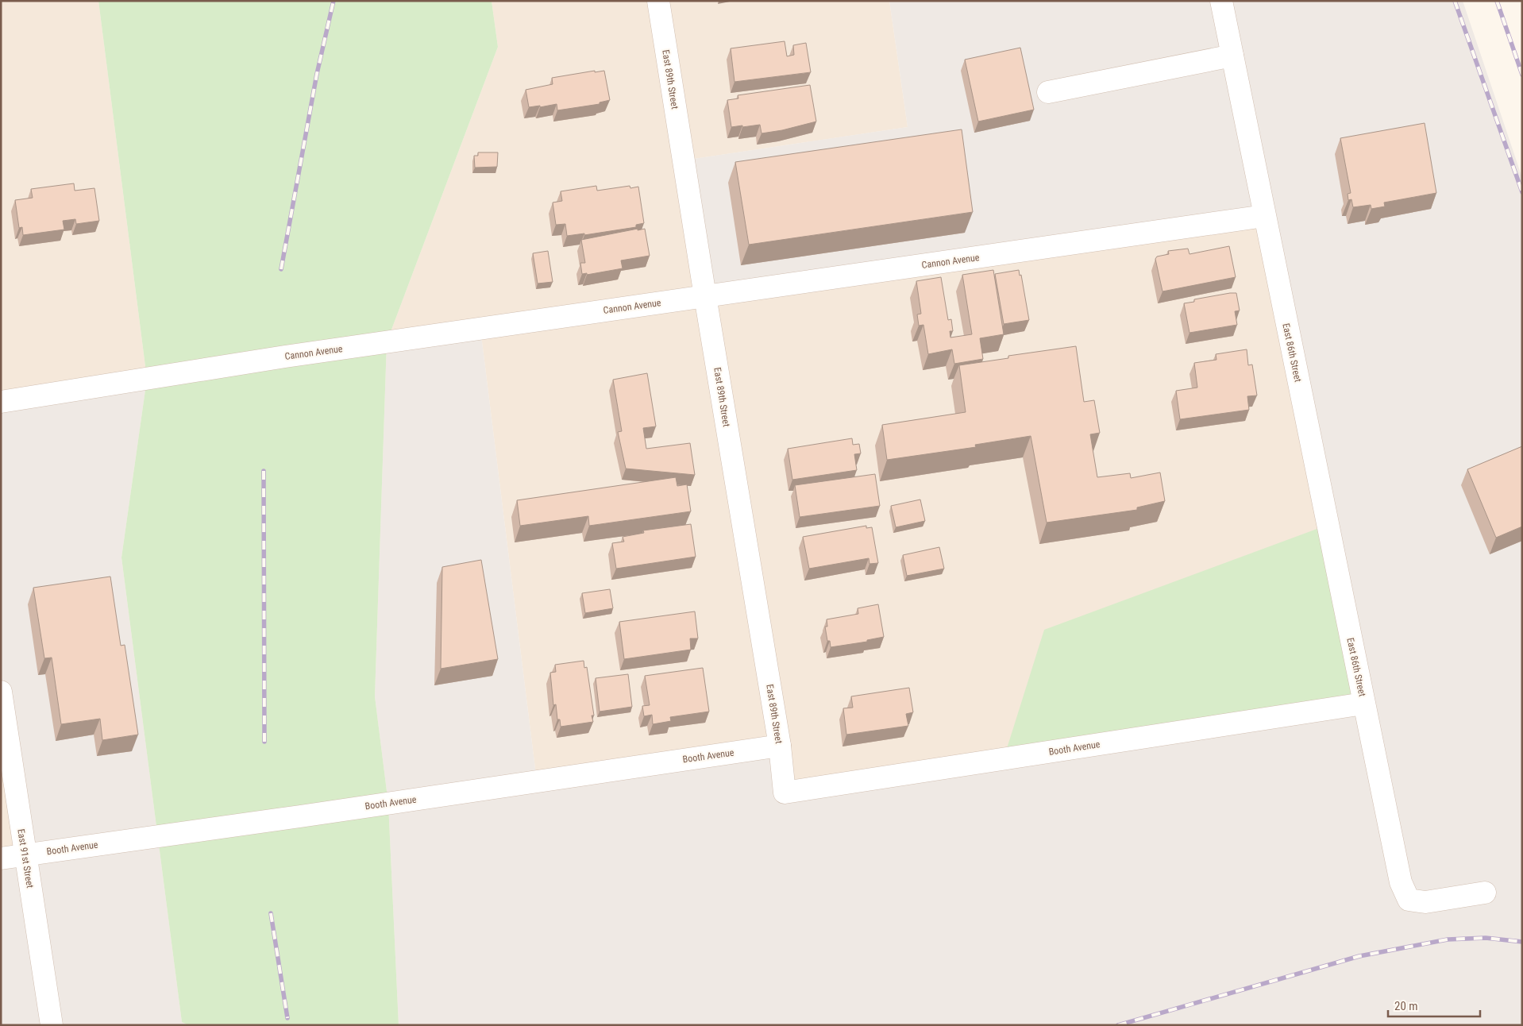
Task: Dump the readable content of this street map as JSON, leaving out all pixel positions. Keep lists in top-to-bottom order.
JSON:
{
  "streets": {
    "street": [
      "East 89th Street",
      "Cannon Avenue",
      "East 86th Street",
      "Booth Avenue",
      "East 91st Street"
    ]
  },
  "crossings": [
    ["East 89th Street", "Cannon Avenue"],
    ["East 89th Street", "Booth Avenue"],
    ["Cannon Avenue", "East 86th Street"],
    ["East 86th Street", "Booth Avenue"],
    ["Booth Avenue", "East 91st Street"]
  ],
  "scale_bar": "20 m"
}
